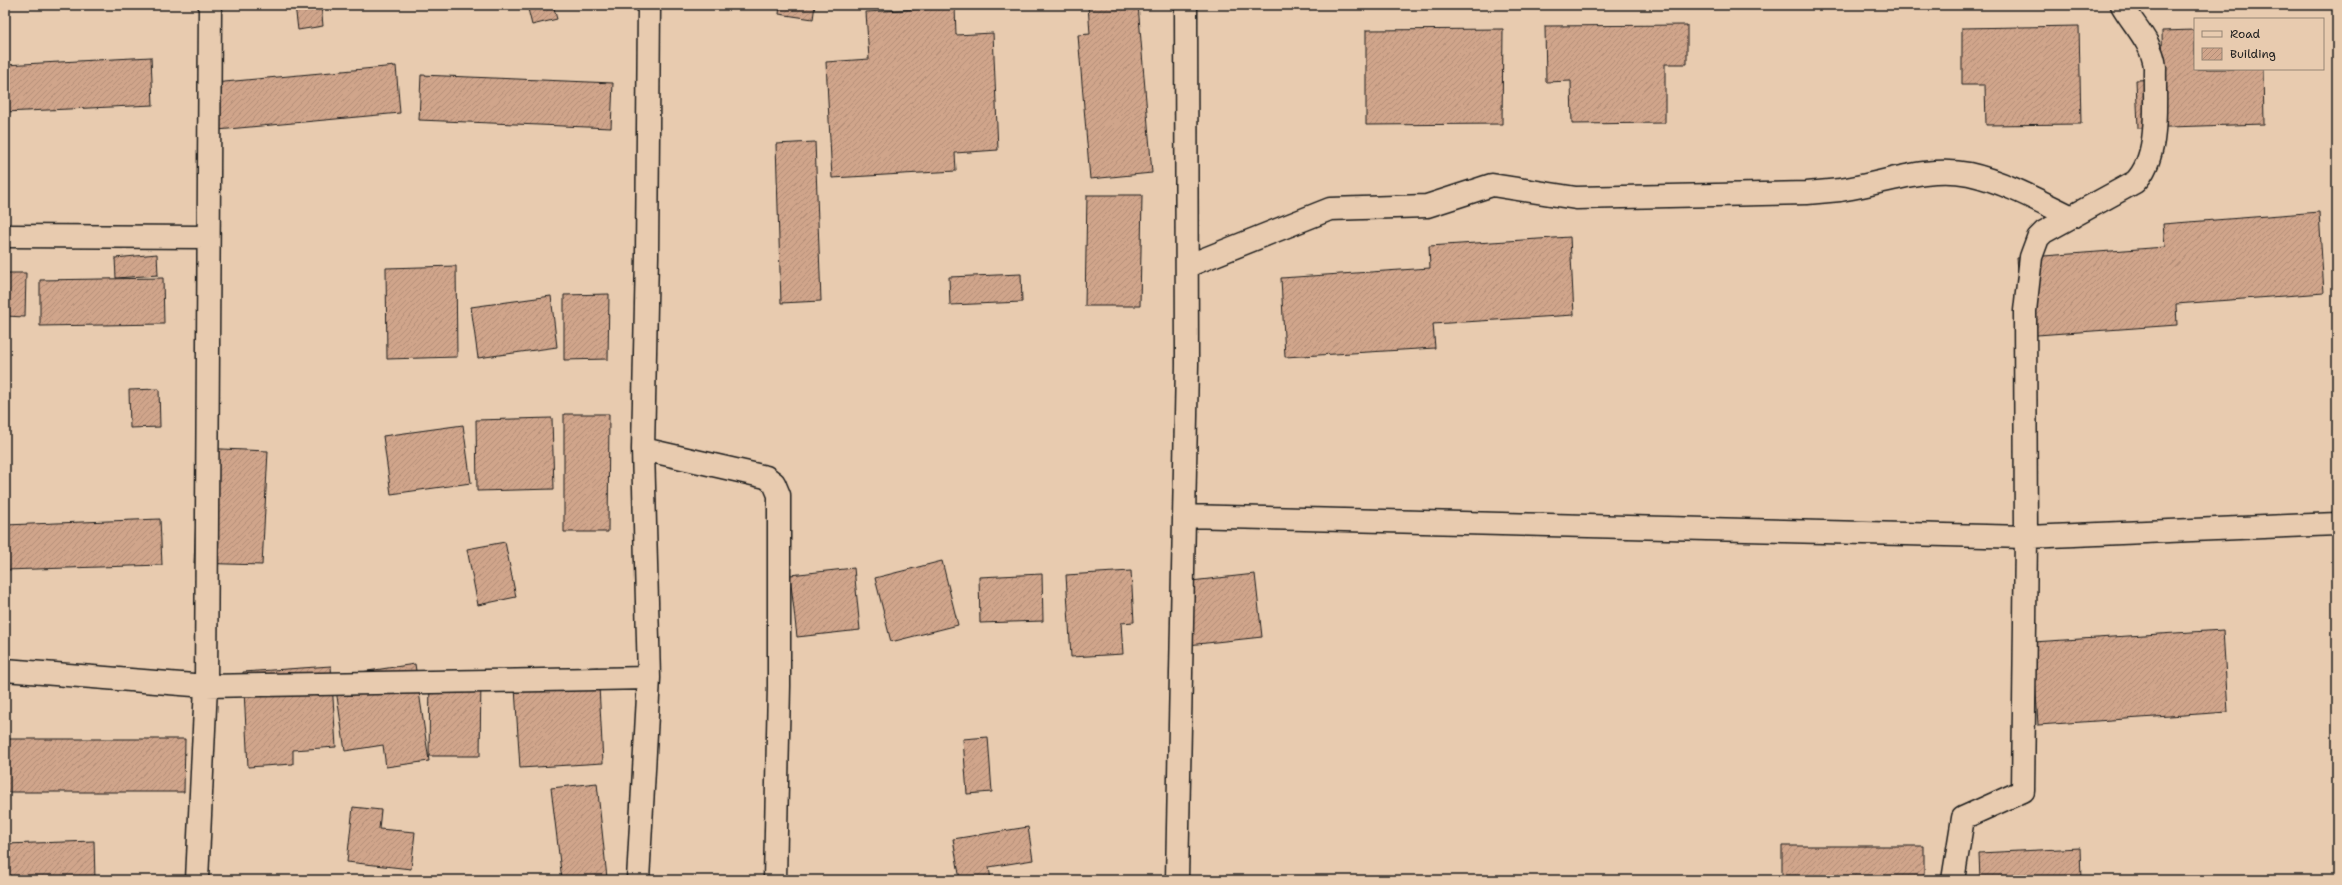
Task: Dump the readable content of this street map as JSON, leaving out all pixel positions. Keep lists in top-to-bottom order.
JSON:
{
  "legend": ["Road", "Building"]
}
